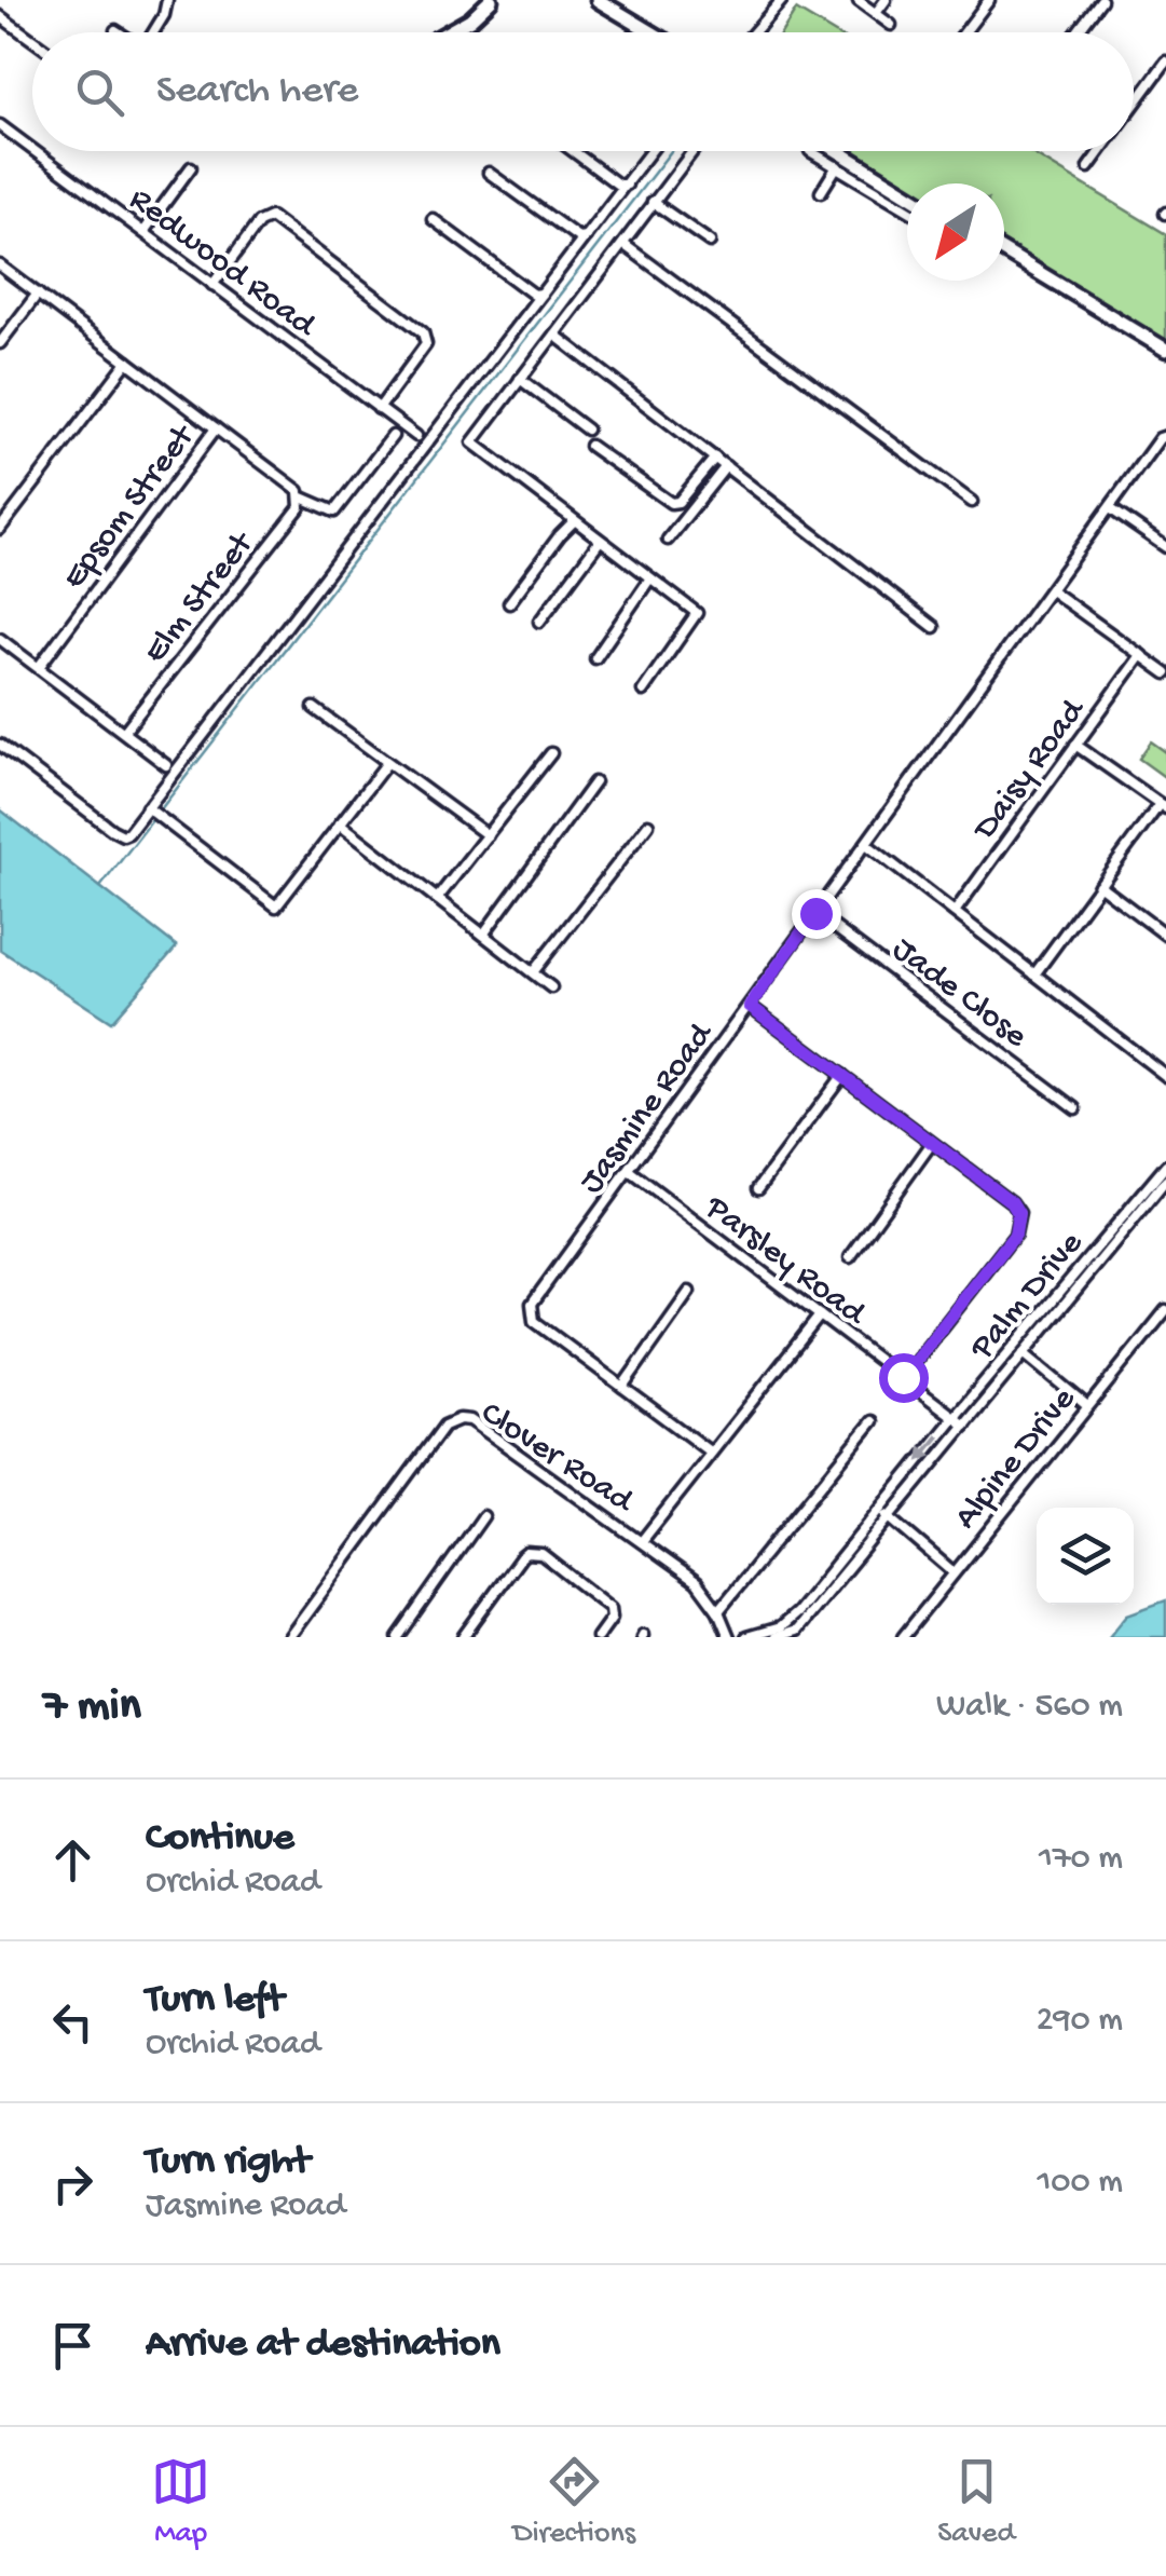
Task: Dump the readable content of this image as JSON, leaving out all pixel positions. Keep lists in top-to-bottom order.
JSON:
{
  "streets": {
    "street": [
      "Redwood Road",
      "Epsom Street",
      "Elm Street",
      "Daisy Road",
      "Jade Close",
      "Jasmine Road",
      "Parsley Road",
      "Palm Drive",
      "Clover Road",
      "Alpine Drive"
    ]
  },
  "crossings": [
    ["Jade Close", "Jasmine Road"],
    ["Jasmine Road", "Parsley Road"],
    ["Parsley Road", "Palm Drive"]
  ],
  "north": "bottom left",
  "page": {
    "search": "Search here",
    "heading": ["7 min", "Walk · 560 m"],
    "list": [
      ["Continue", "Orchid Road", "170 m"],
      ["Turn left", "Orchid Road", "290 m"],
      ["Turn right", "Jasmine Road", "100 m"],
      "Arrive at destination"
    ],
    "nav": ["Map", "Directions", "Saved"]
  }
}
